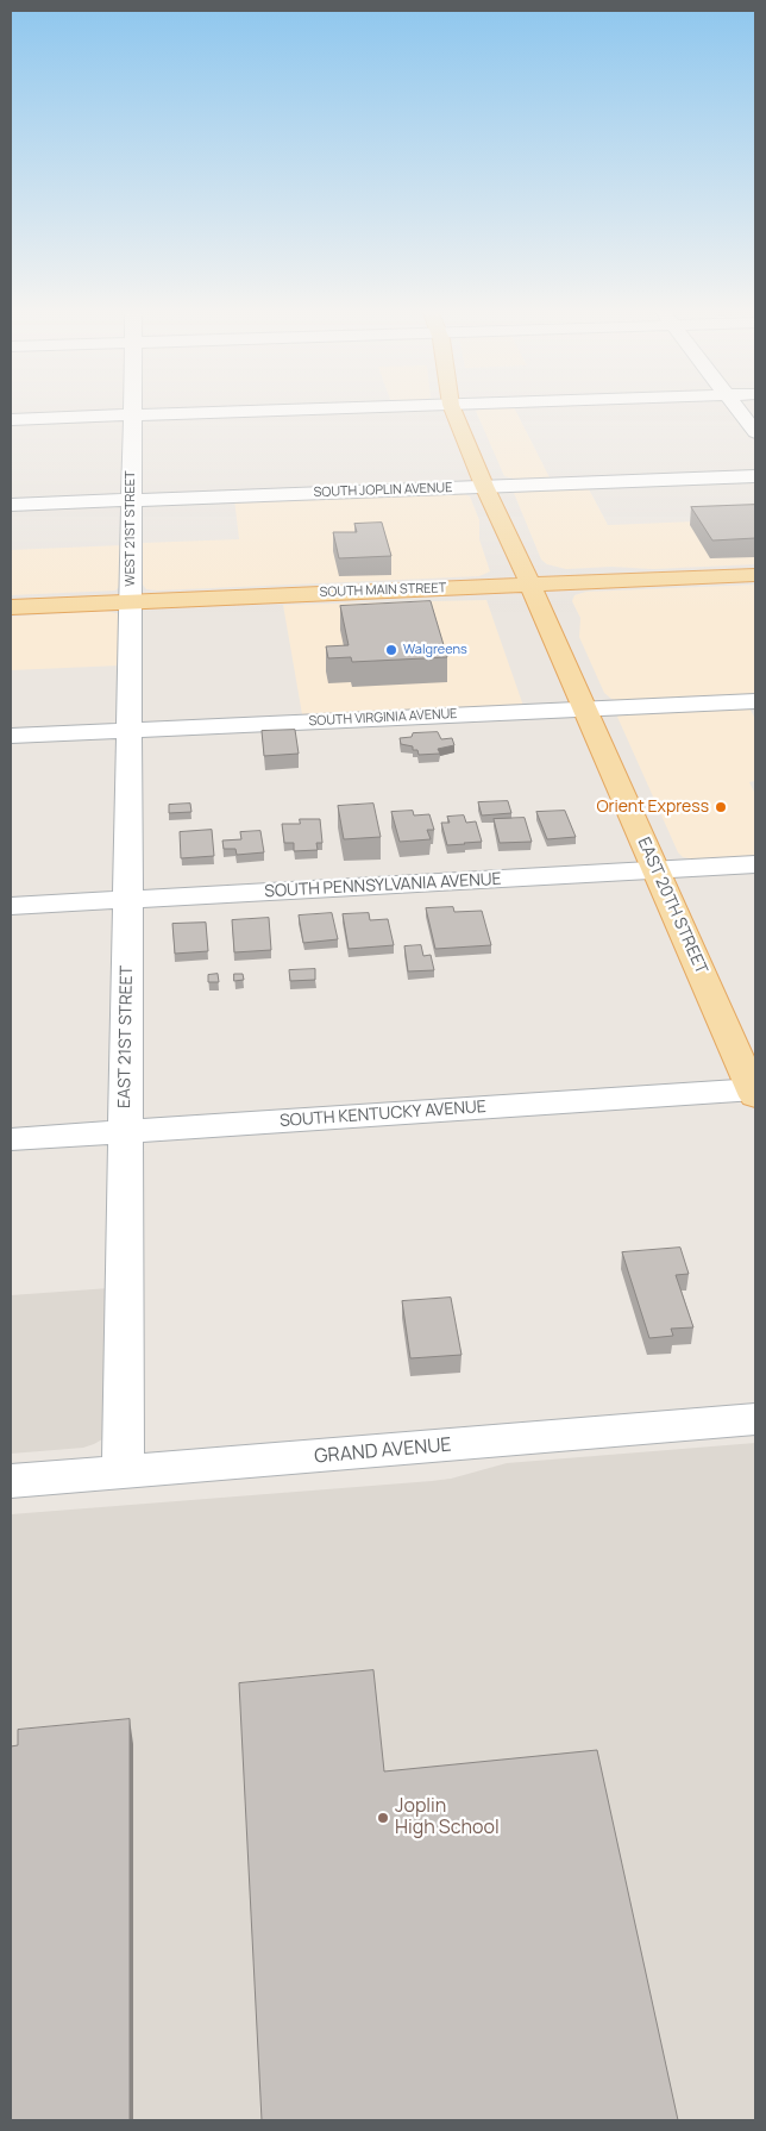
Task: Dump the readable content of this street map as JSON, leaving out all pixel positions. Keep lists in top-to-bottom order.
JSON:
{
  "streets": {
    "main road": ["SOUTH MAIN STREET", "EAST 20TH STREET"],
    "street": [
      "SOUTH JOPLIN AVENUE",
      "WEST 21ST STREET",
      "SOUTH VIRGINIA AVENUE",
      "SOUTH PENNSYLVANIA AVENUE",
      "EAST 21ST STREET",
      "SOUTH KENTUCKY AVENUE",
      "GRAND AVENUE"
    ]
  },
  "crossings": [
    ["SOUTH JOPLIN AVENUE", "WEST 21ST STREET"],
    ["SOUTH JOPLIN AVENUE", "EAST 20TH STREET"],
    ["WEST 21ST STREET", "SOUTH MAIN STREET"],
    ["WEST 21ST STREET", "EAST 21ST STREET"],
    ["SOUTH MAIN STREET", "EAST 20TH STREET"],
    ["SOUTH MAIN STREET", "EAST 21ST STREET"],
    ["SOUTH VIRGINIA AVENUE", "EAST 20TH STREET"],
    ["SOUTH VIRGINIA AVENUE", "EAST 21ST STREET"],
    ["SOUTH PENNSYLVANIA AVENUE", "EAST 20TH STREET"],
    ["SOUTH PENNSYLVANIA AVENUE", "EAST 21ST STREET"],
    ["EAST 20TH STREET", "SOUTH KENTUCKY AVENUE"],
    ["EAST 21ST STREET", "SOUTH KENTUCKY AVENUE"],
    ["EAST 21ST STREET", "GRAND AVENUE"]
  ],
  "places": ["Walgreens", "Orient Express", "Joplin High School"]
}
